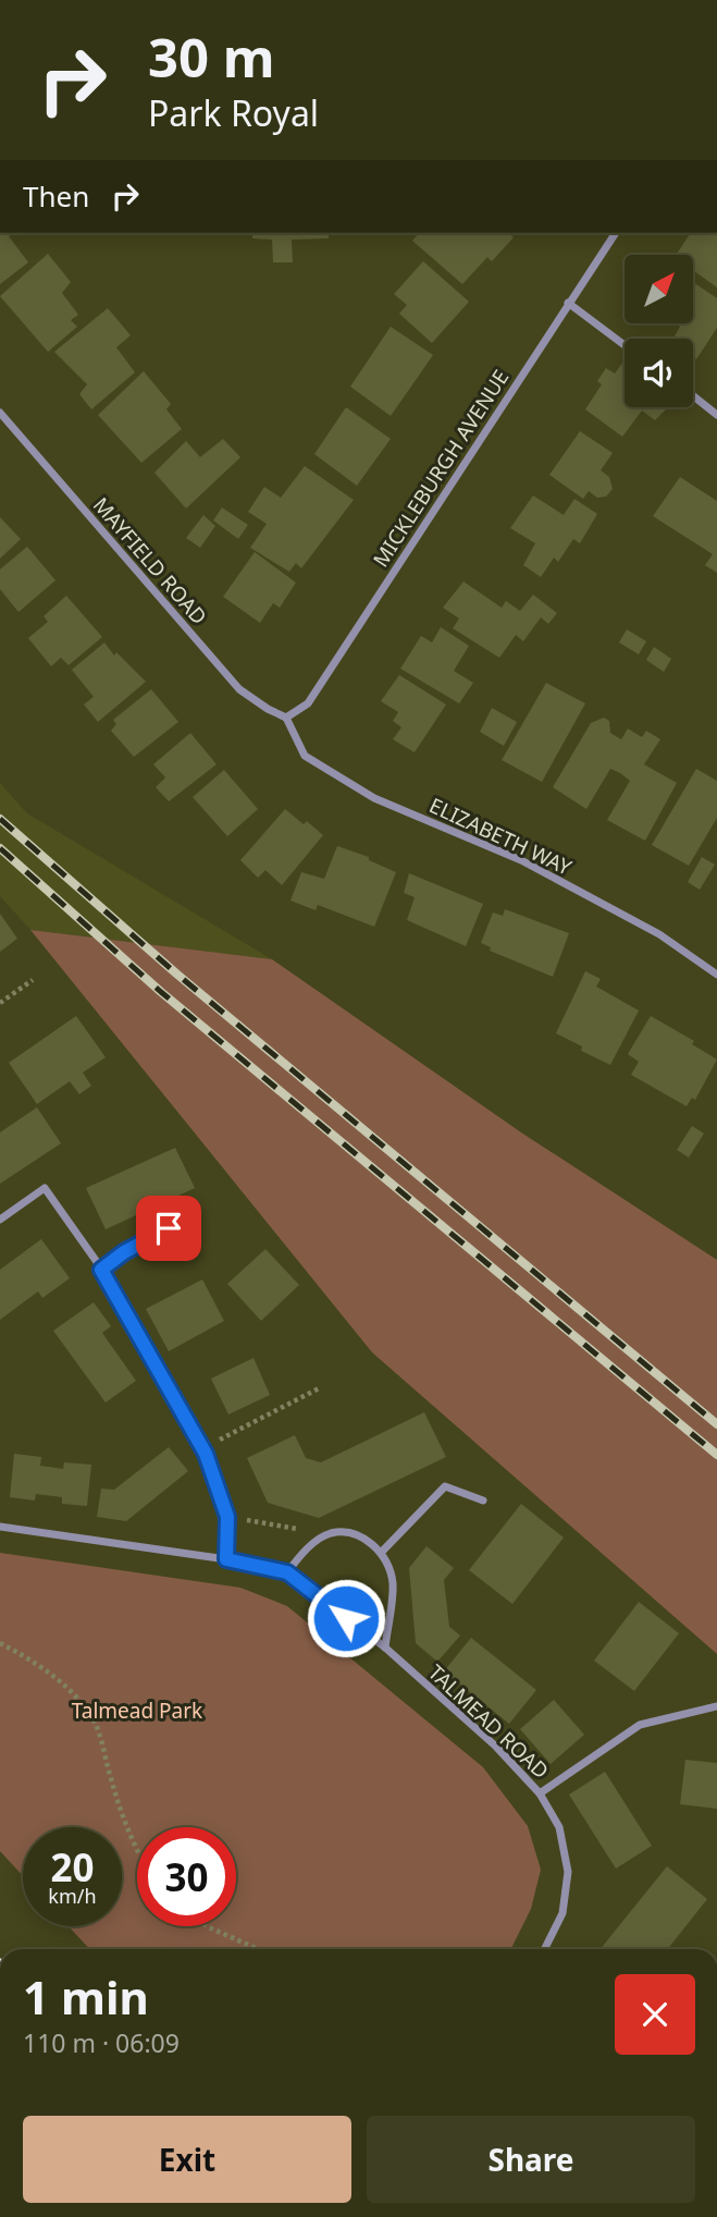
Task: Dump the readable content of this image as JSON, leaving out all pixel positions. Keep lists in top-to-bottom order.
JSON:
{
  "streets": {
    "street": [
      "MICKLEBURGH AVENUE",
      "MAYFIELD ROAD",
      "ELIZABETH WAY",
      "TALMEAD ROAD"
    ]
  },
  "crossings": [
    ["MICKLEBURGH AVENUE", "MAYFIELD ROAD"],
    ["MICKLEBURGH AVENUE", "ELIZABETH WAY"],
    ["MAYFIELD ROAD", "ELIZABETH WAY"]
  ],
  "parks": ["Talmead Park"],
  "north": "top right",
  "page": {
    "turn": ["30 m", "Park Royal"],
    "then": "Then",
    "speed": "20 km/h",
    "limit": "30",
    "heading": ["1 min", "110 m · 06:09"],
    "buttons": ["Exit", "Share"]
  }
}
